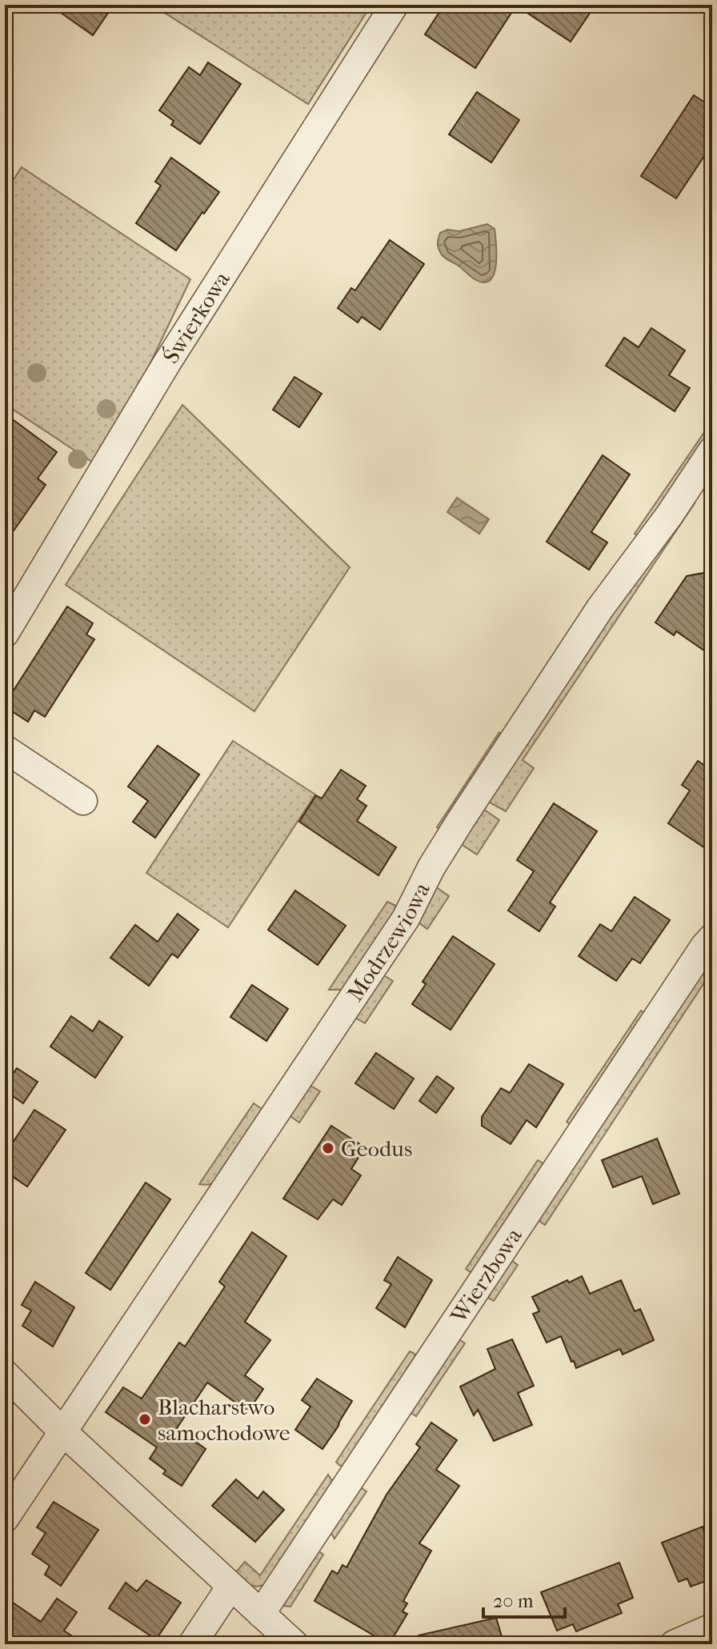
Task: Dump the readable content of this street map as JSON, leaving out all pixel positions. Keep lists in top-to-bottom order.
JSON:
{
  "streets": {
    "street": ["Świerkowa", "Modrzewiowa", "Wierzbowa"]
  },
  "places": ["Geodus", "Blacharstwo samochodowe"],
  "scale_bar": "20 m"
}
